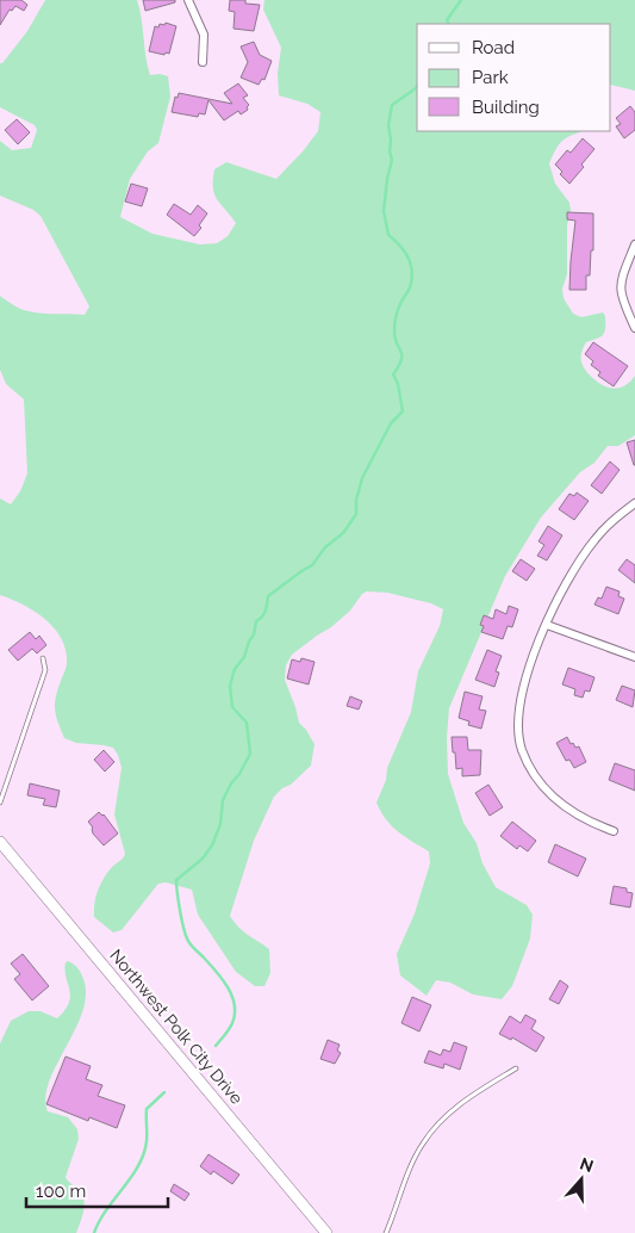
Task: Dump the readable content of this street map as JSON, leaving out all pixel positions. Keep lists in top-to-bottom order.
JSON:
{
  "streets": {
    "street": ["Northwest Polk City Drive"]
  },
  "legend": ["Road", "Park", "Building"],
  "scale_bar": "100 m",
  "north": "top"
}
